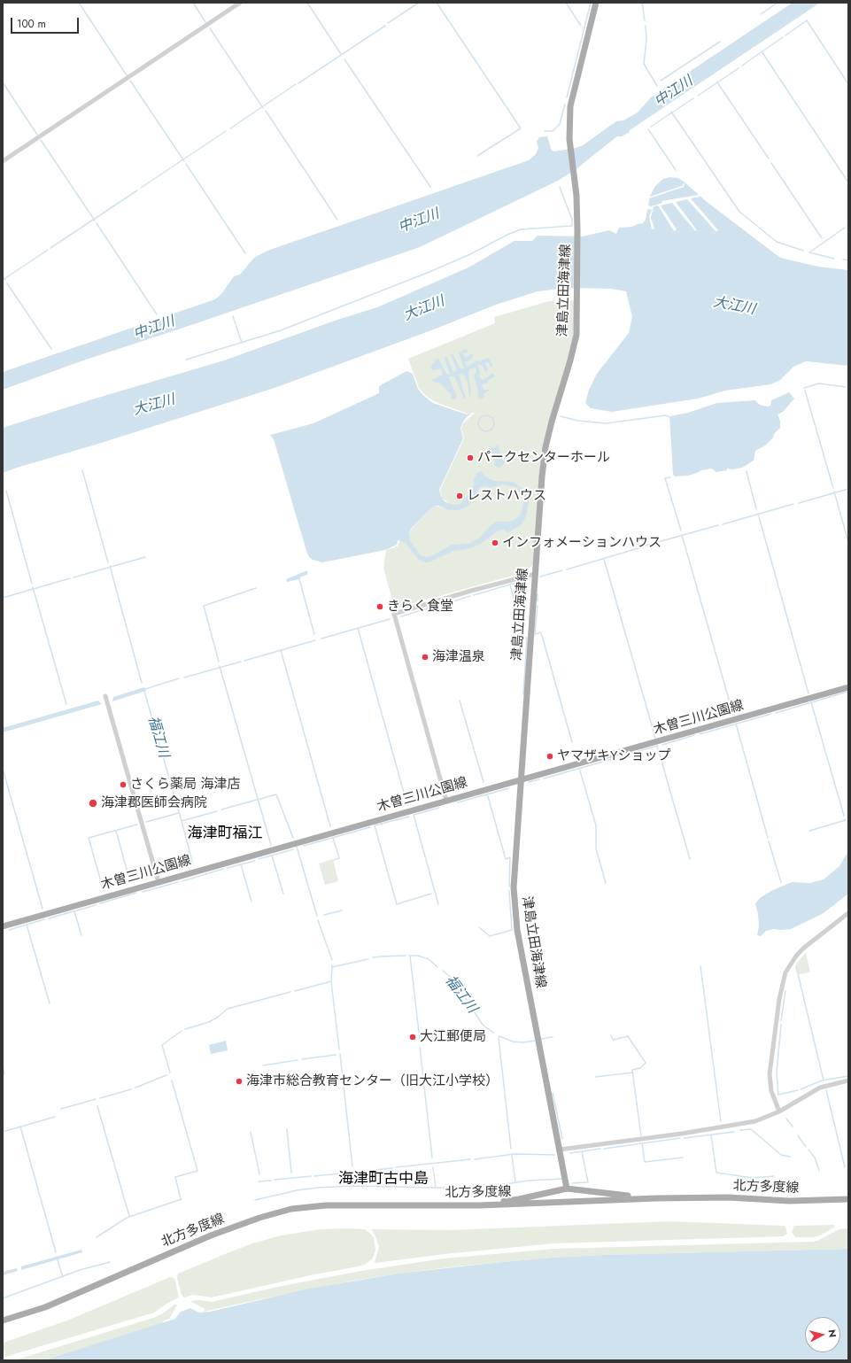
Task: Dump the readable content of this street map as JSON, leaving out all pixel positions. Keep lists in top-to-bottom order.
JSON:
{
  "streets": {
    "main road": ["津島立田海津線", "木曽三川公園線", "北方多度線"]
  },
  "crossings": [
    ["津島立田海津線", "木曽三川公園線"]
  ],
  "districts": ["海津町福江", "海津町古中島"],
  "water": ["中江川", "大江川", "福江川"],
  "places": [
    "パークセンターホール",
    "レストハウス",
    "インフォメーションハウス",
    "きらく食堂",
    "海津温泉",
    "ヤマザキYショップ",
    "さくら薬局 海津店",
    "海津郡医師会病院",
    "大江郵便局",
    "海津市総合教育センター（旧大江小学校）"
  ],
  "scale_bar": "100 m",
  "north": "right"
}
